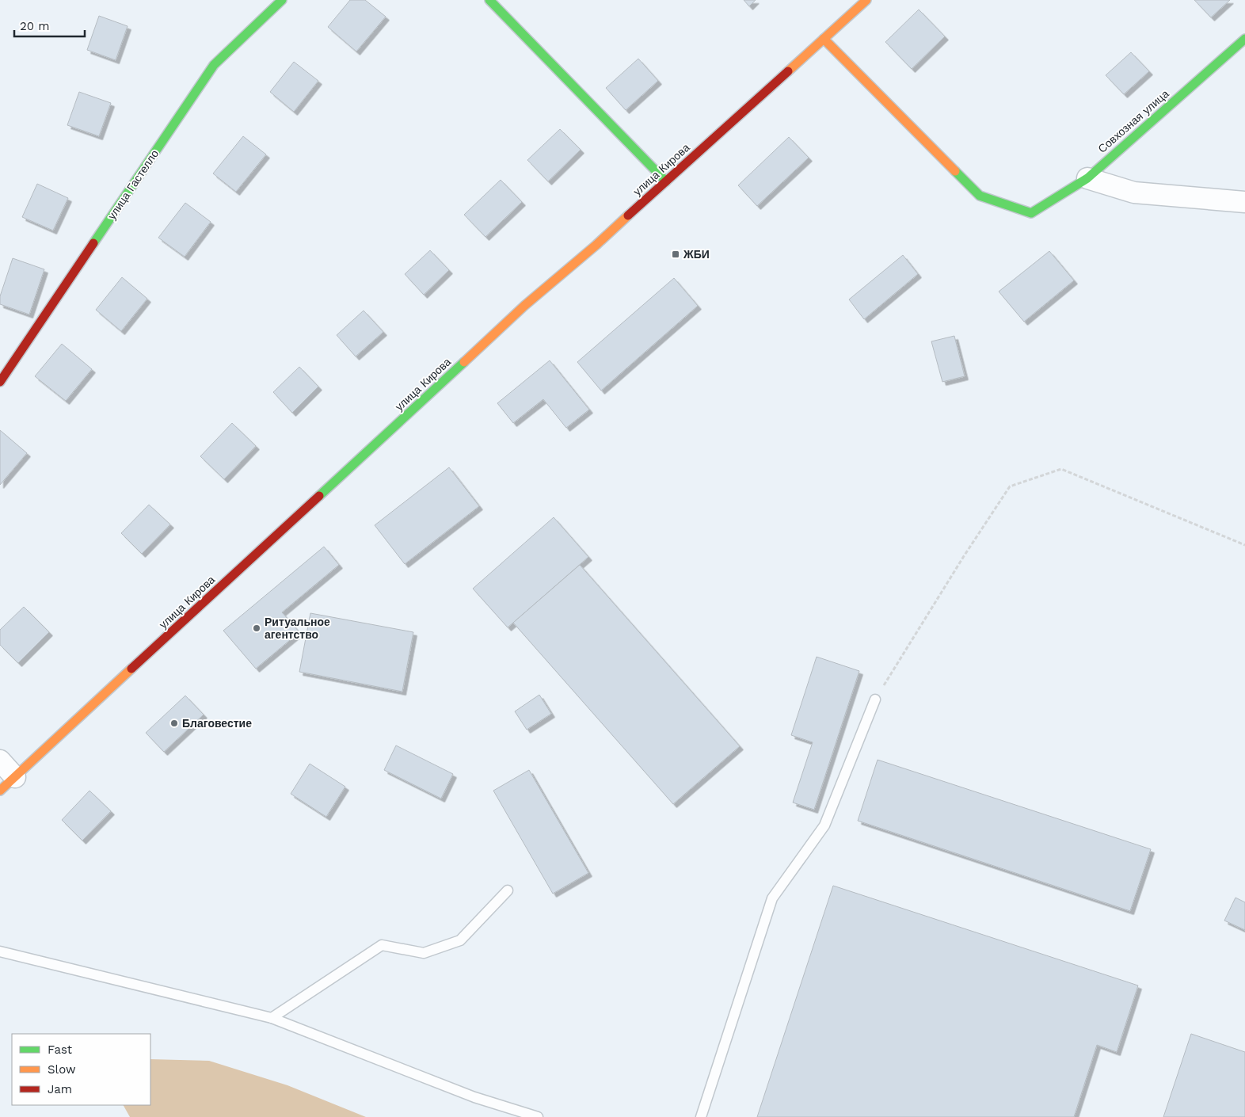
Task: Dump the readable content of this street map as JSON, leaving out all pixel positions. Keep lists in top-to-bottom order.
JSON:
{
  "streets": {
    "street": ["Совхозная улица", "улица Кирова", "улица Гастелло"]
  },
  "crossings": [
    ["Совхозная улица", "улица Кирова"]
  ],
  "places": {
    "transit": ["ЖБИ"],
    "other": ["Ритуальное агентство", "Благовестие"]
  },
  "legend": ["Fast", "Slow", "Jam"],
  "scale_bar": "20 m"
}
